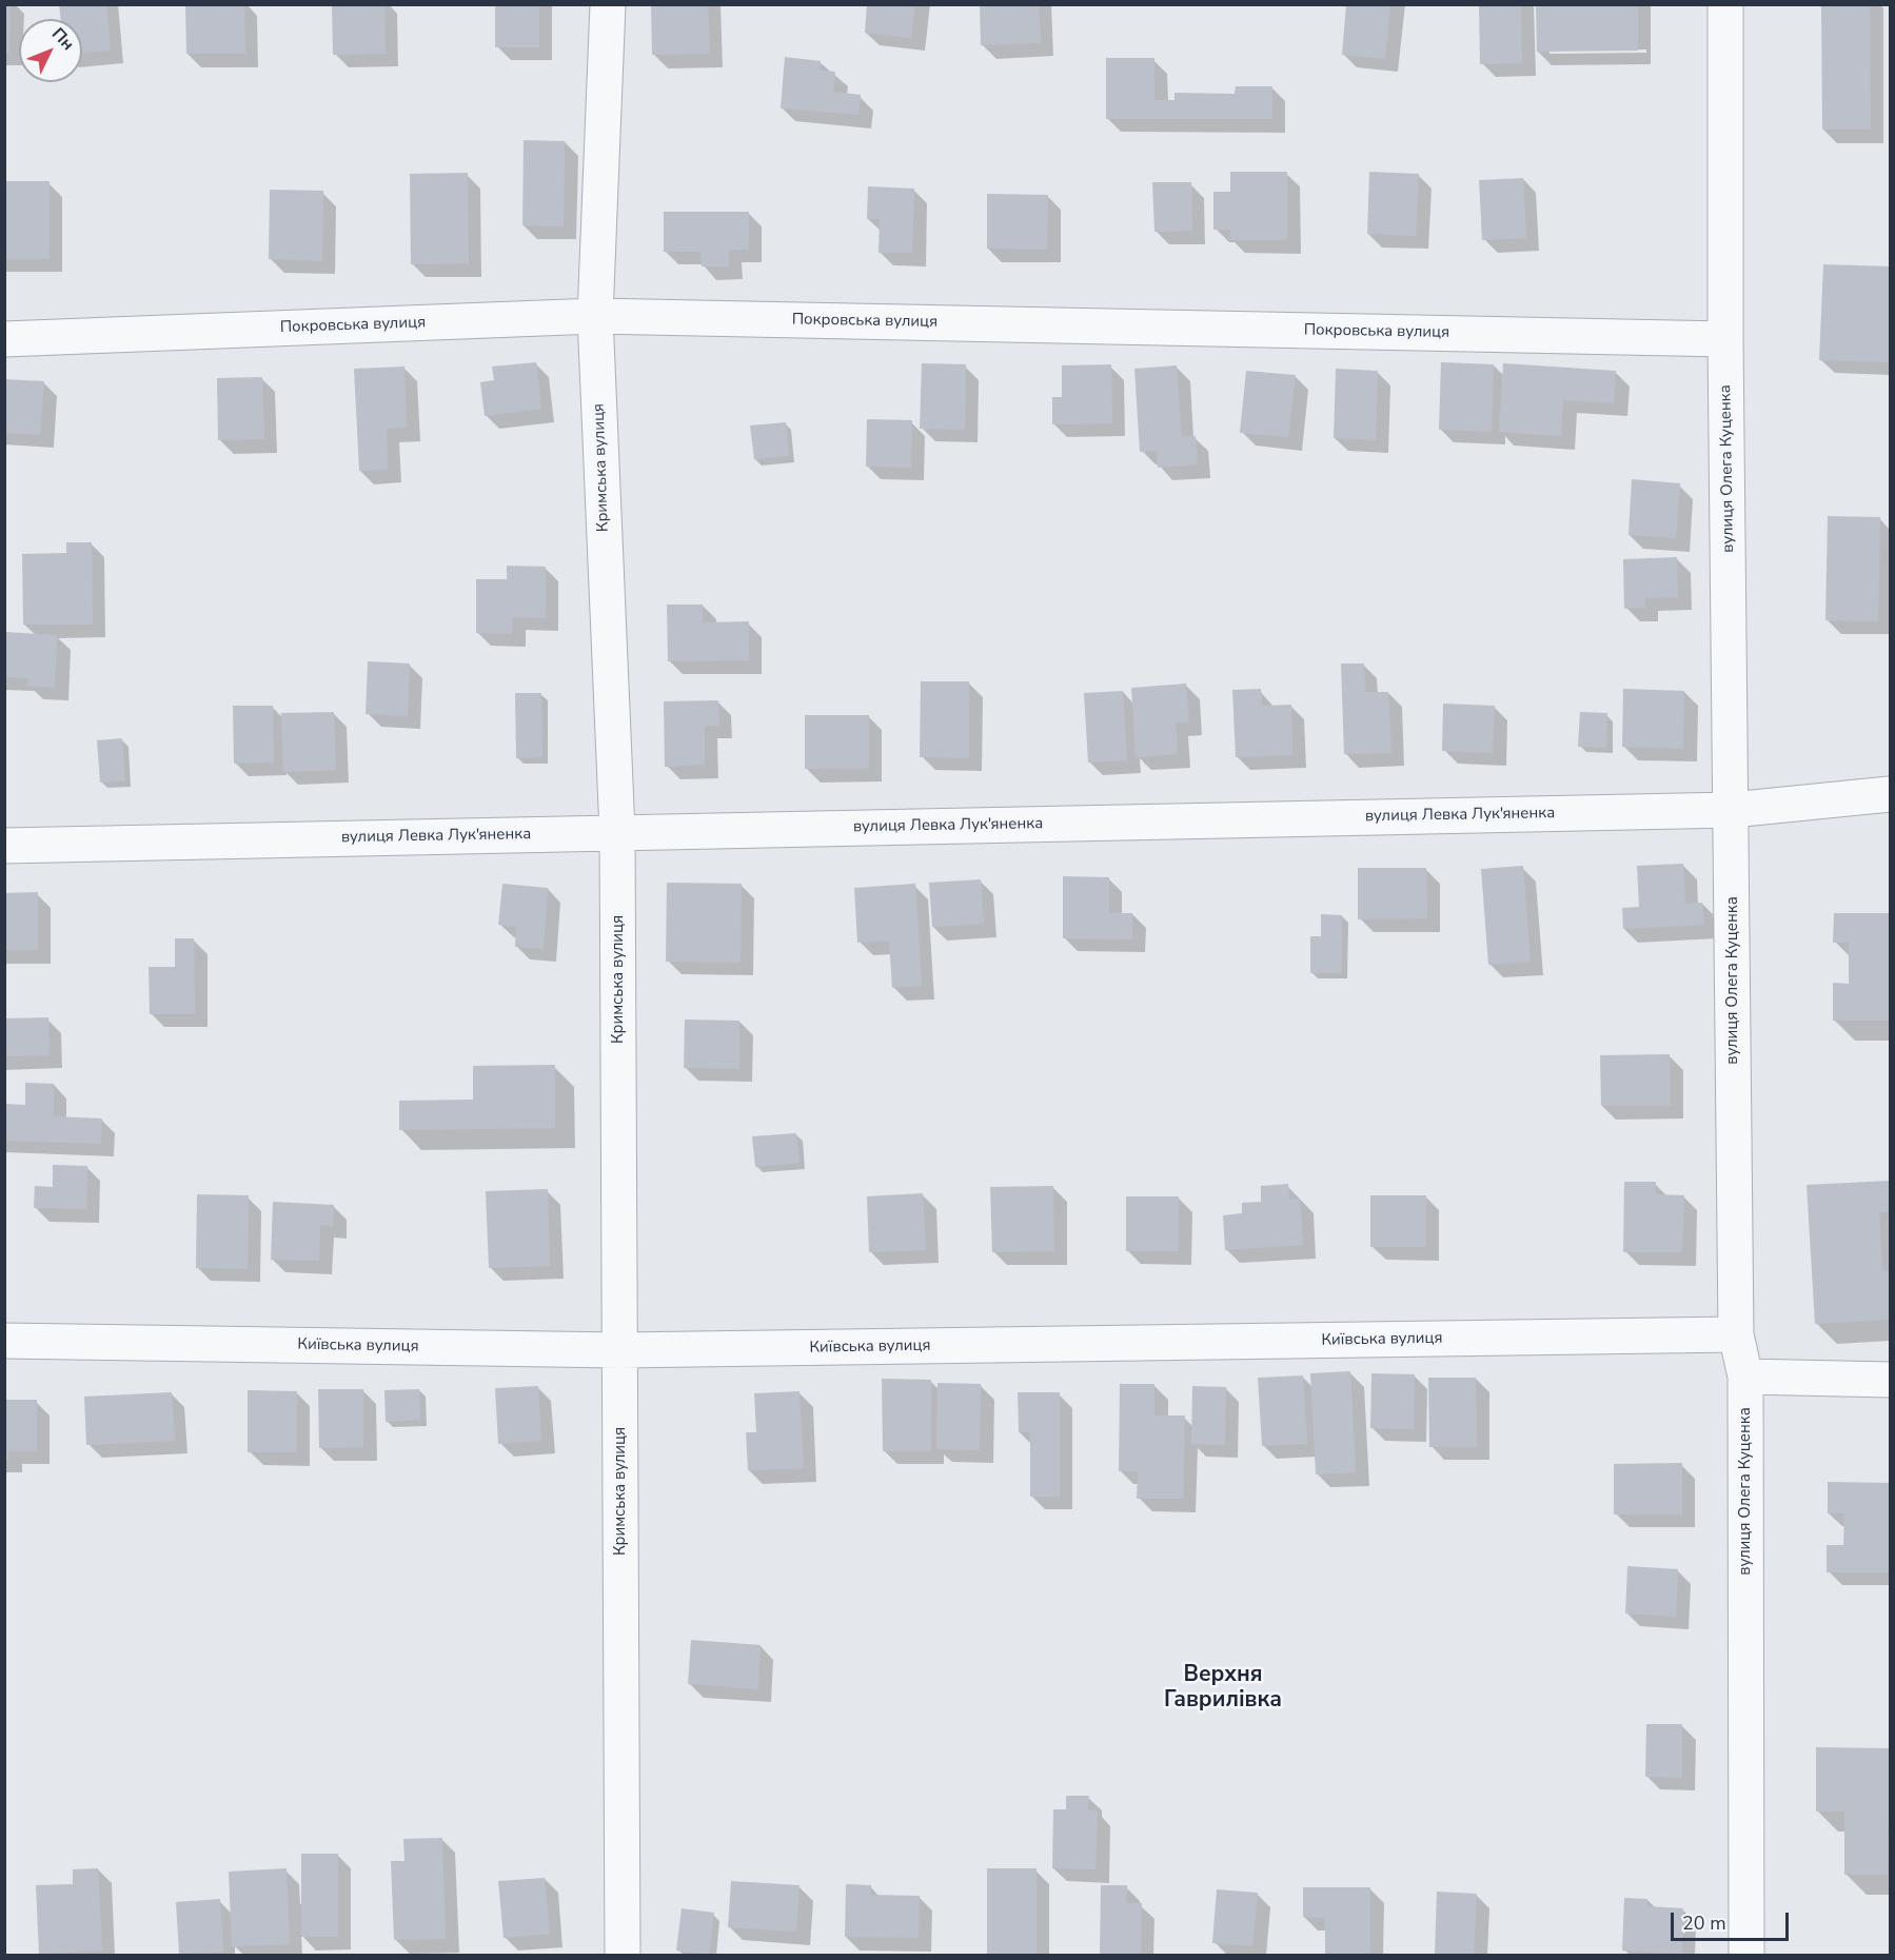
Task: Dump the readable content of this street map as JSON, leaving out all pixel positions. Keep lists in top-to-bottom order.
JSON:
{
  "streets": {
    "street": [
      "Покровська вулиця",
      "Кримська вулиця",
      "вулиця Олега Куценка",
      "вулиця Левка Лук'яненка",
      "Київська вулиця"
    ]
  },
  "crossings": [
    ["Покровська вулиця", "Кримська вулиця"],
    ["Покровська вулиця", "вулиця Олега Куценка"],
    ["Кримська вулиця", "вулиця Левка Лук'яненка"],
    ["Кримська вулиця", "Київська вулиця"],
    ["вулиця Олега Куценка", "вулиця Левка Лук'яненка"],
    ["вулиця Олега Куценка", "Київська вулиця"]
  ],
  "districts": ["Верхня Гаврилівка"],
  "scale_bar": "20 m",
  "north": "top right"
}
